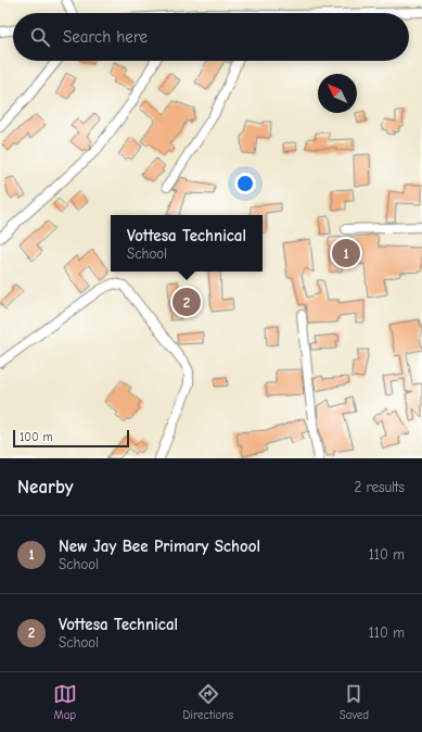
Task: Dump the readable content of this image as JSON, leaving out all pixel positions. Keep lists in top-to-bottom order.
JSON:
{
  "scale_bar": "100 m",
  "north": "top left",
  "page": {
    "search": "Search here",
    "popup": ["Vottesa Technical", "School"],
    "pins": ["1", "2"],
    "scale": "100 m",
    "heading": ["Nearby", "2 results"],
    "list": [
      {
        "mark": "1",
        "name": "New Jay Bee Primary School",
        "note": "School",
        "value": "110 m"
      },
      {
        "mark": "2",
        "name": "Vottesa Technical",
        "note": "School",
        "value": "110 m"
      }
    ],
    "nav": ["Map", "Directions", "Saved"]
  }
}
